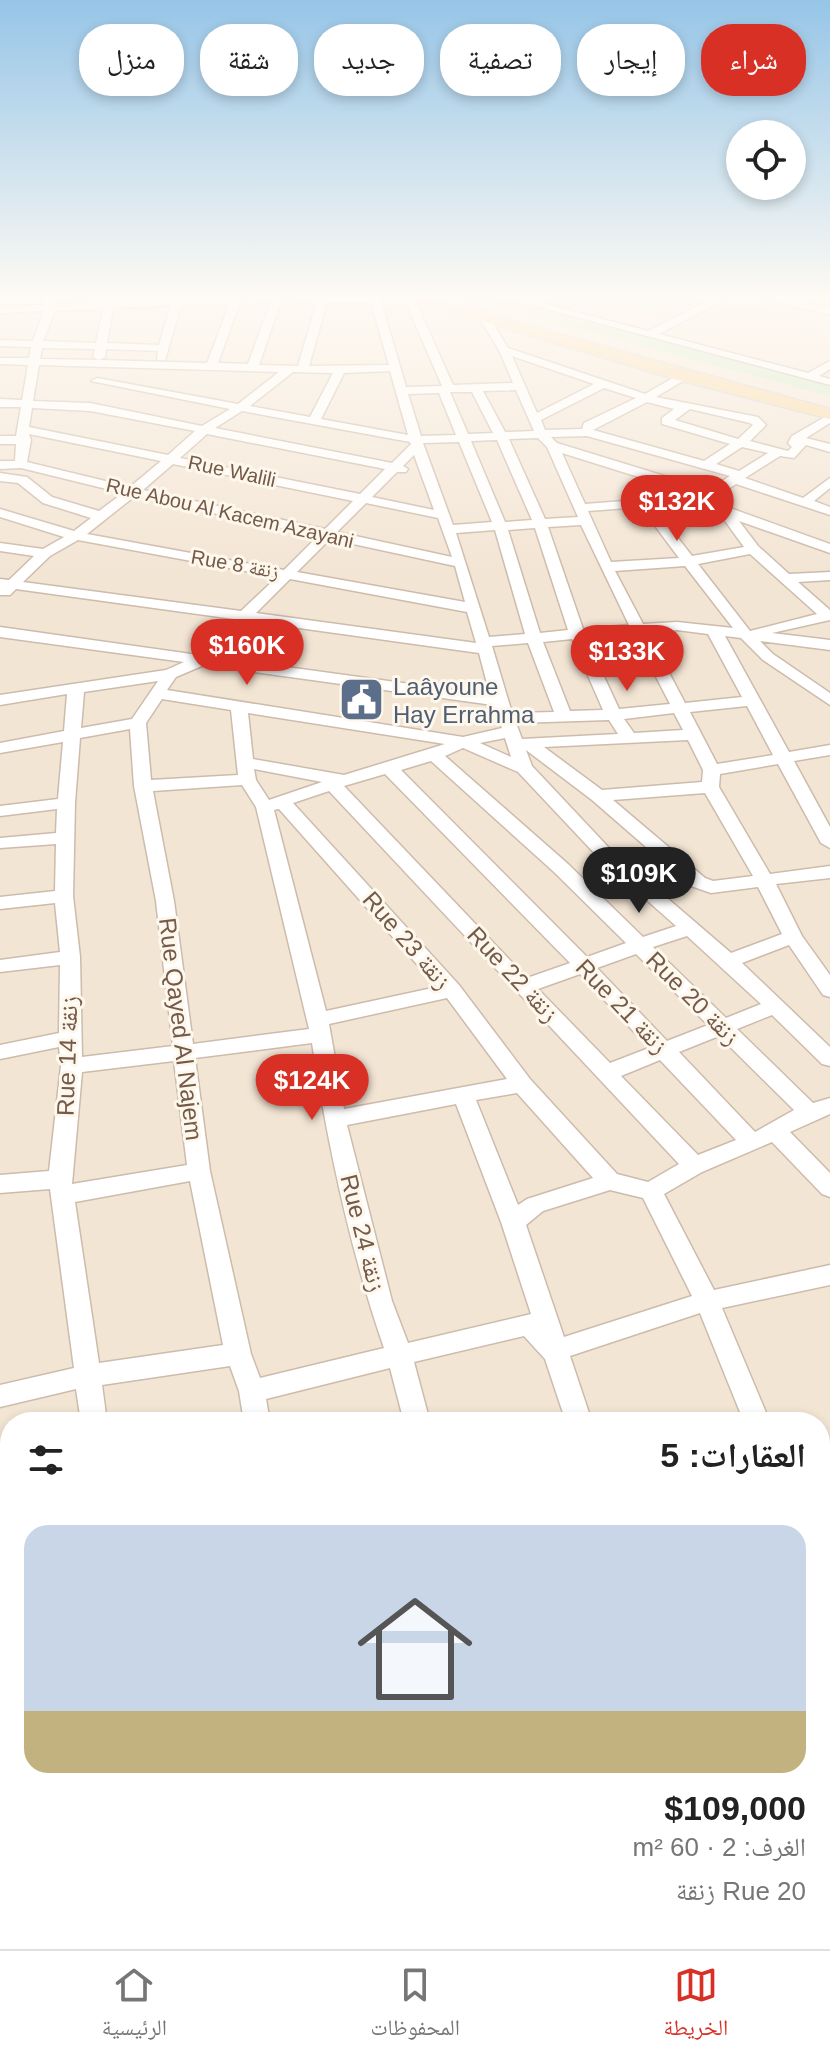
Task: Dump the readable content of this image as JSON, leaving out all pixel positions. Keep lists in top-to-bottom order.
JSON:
{
  "streets": {
    "street": [
      "Rue Walili",
      "Rue Abou Al Kacem Azayani",
      "Rue 8 زنقة",
      "Rue 23 زنقة",
      "Rue 22 زنقة",
      "Rue 20 زنقة",
      "Rue 21 زنقة",
      "Rue Qayed Al Najem",
      "Rue 14 زنقة",
      "Rue 24 زنقة"
    ]
  },
  "crossings": [
    ["Rue 23 زنقة", "Rue 24 زنقة"]
  ],
  "places": {
    "public building": ["Laâyoune Hay Errahma"]
  },
  "page": {
    "chip": [
      "شراء",
      "إيجار",
      "تصفية",
      "جديد",
      "شقة",
      "منزل"
    ],
    "price": [
      "$132K",
      "$160K",
      "$133K",
      "$109K",
      "$124K"
    ],
    "heading": "العقارات: 5",
    "list": [
      {
        "name": "$109,000",
        "note": "الغرف: 2 · 60 m² · Rue 20 زنقة"
      }
    ],
    "tabs": ["الخريطة", "المحفوظات", "الرئيسية"]
  }
}
